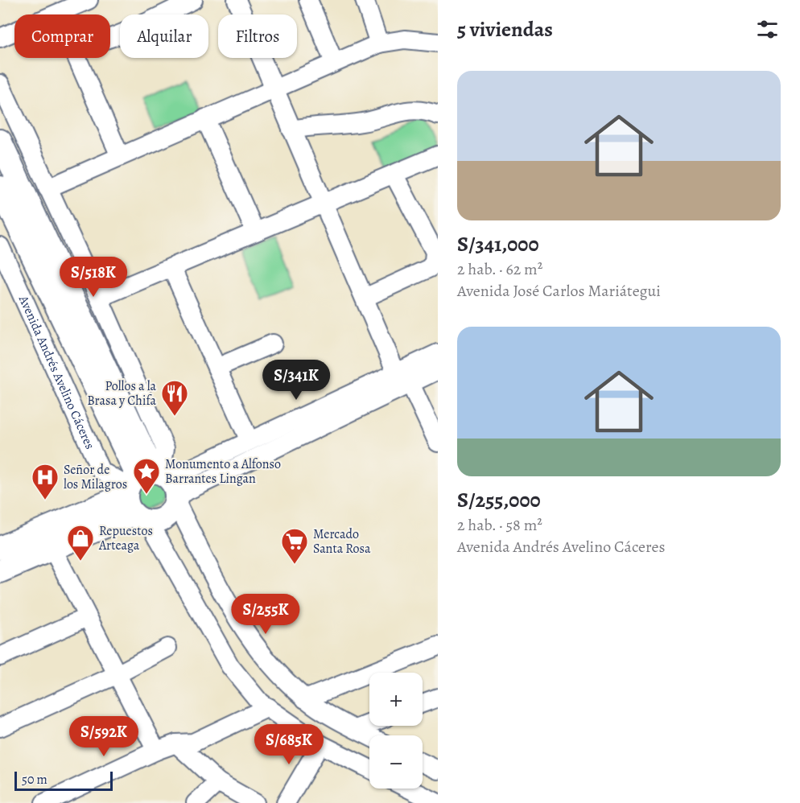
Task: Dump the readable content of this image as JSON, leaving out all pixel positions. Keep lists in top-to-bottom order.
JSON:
{
  "streets": {
    "main road": ["Avenida Andrés Avelino Cáceres"]
  },
  "places": {
    "restaurant": ["Pollos a la Brasa y Chifa"],
    "place": ["Monumento a Alfonso Barrantes Lingan"],
    "hospital": ["Señor de los Milagros"],
    "shop": ["Repuestos Arteaga"],
    "supermarket": ["Mercado Santa Rosa"]
  },
  "scale_bar": "50 m",
  "page": {
    "heading": "5 viviendas",
    "chip": ["Comprar", "Alquilar", "Filtros"],
    "list": [
      {
        "name": "S/341,000",
        "note": "2 hab. · 62 m² · Avenida José Carlos Mariátegui"
      },
      {
        "name": "S/255,000",
        "note": "2 hab. · 58 m² · Avenida Andrés Avelino Cáceres"
      }
    ],
    "price": [
      "S/518K",
      "S/341K",
      "S/255K",
      "S/592K",
      "S/685K"
    ],
    "map_buttons": ["+", "−"],
    "scale": "50 m"
  }
}
